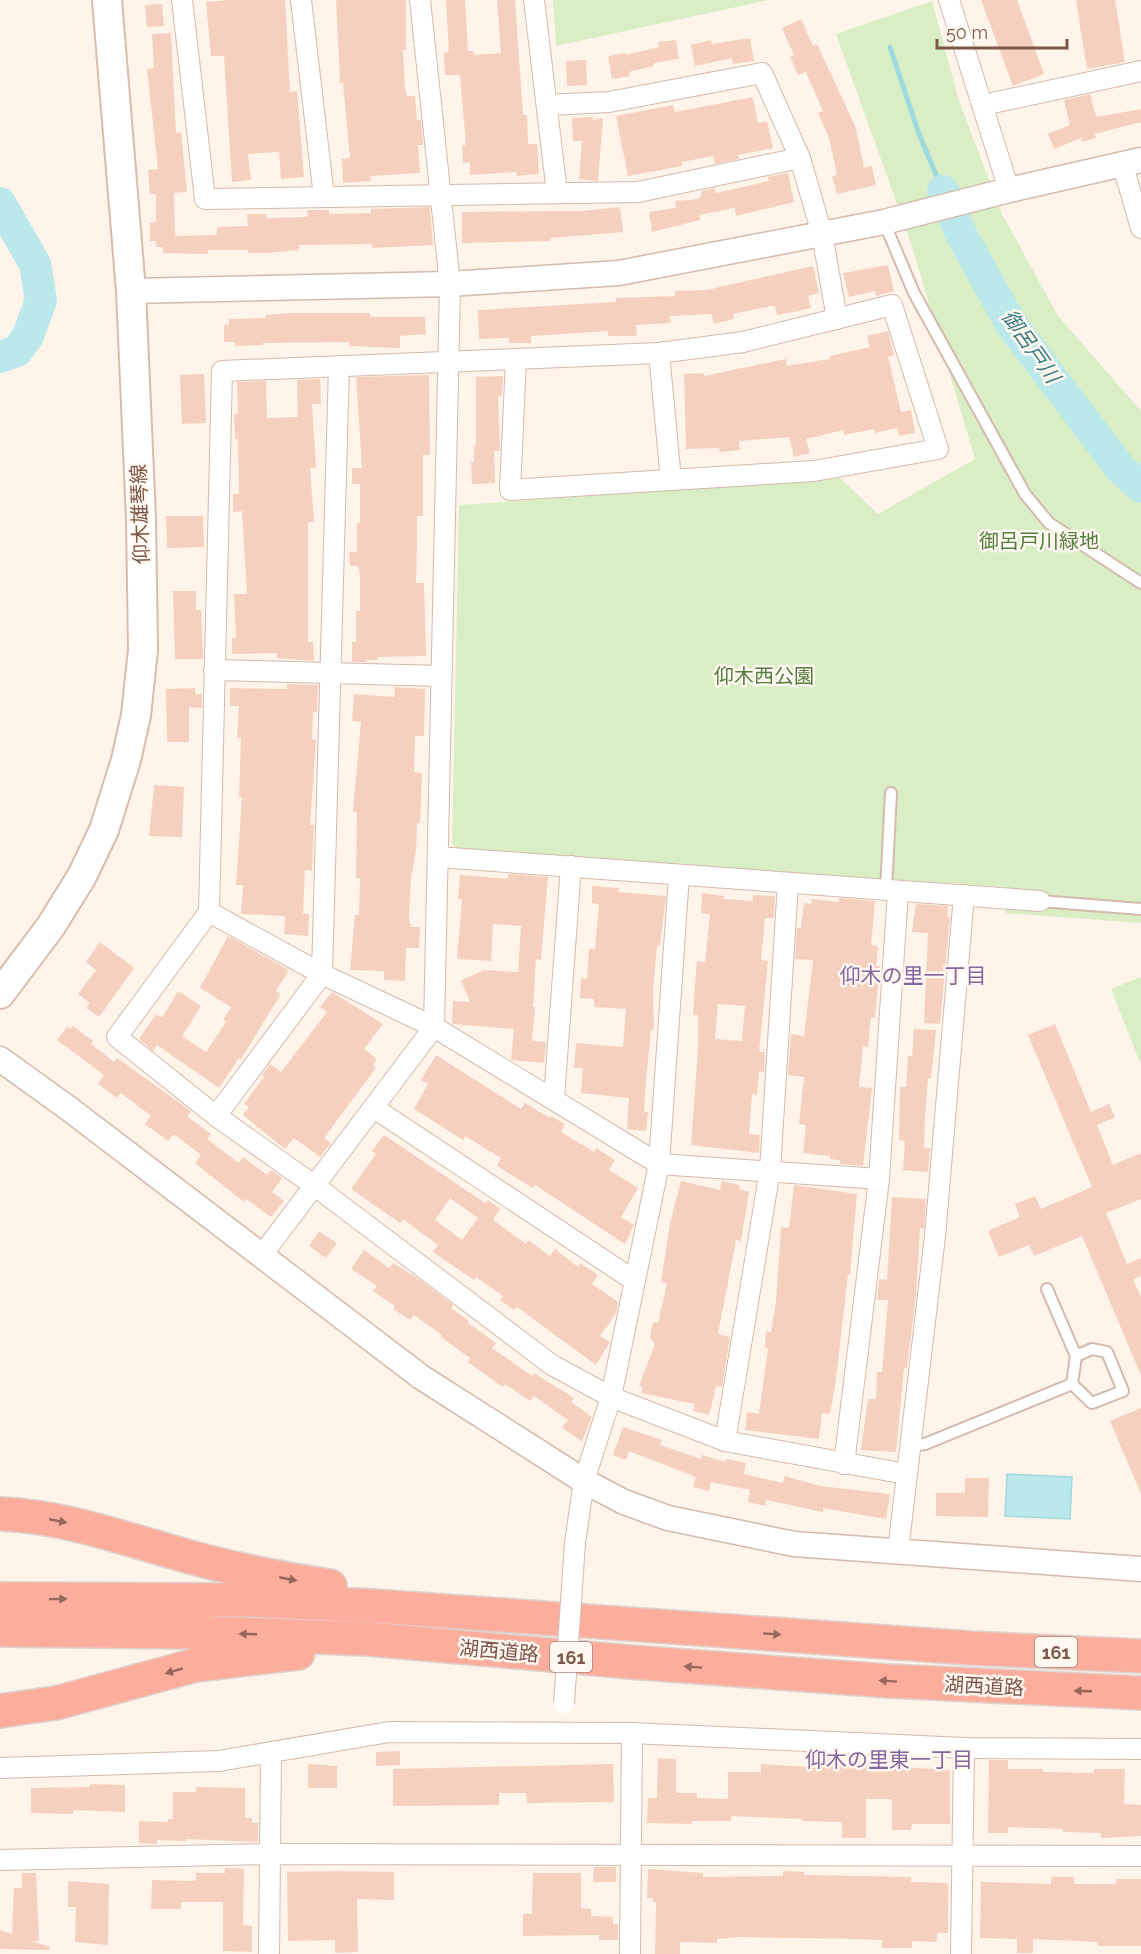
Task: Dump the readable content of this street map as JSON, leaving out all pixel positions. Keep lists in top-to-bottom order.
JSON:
{
  "streets": {
    "highway": ["湖西道路", "161"],
    "main road": ["仰木雄琴線"]
  },
  "districts": ["仰木の里一丁目", "仰木の里東一丁目"],
  "water": ["御呂戸川"],
  "parks": ["御呂戸川緑地", "仰木西公園"],
  "scale_bar": "50 m"
}
